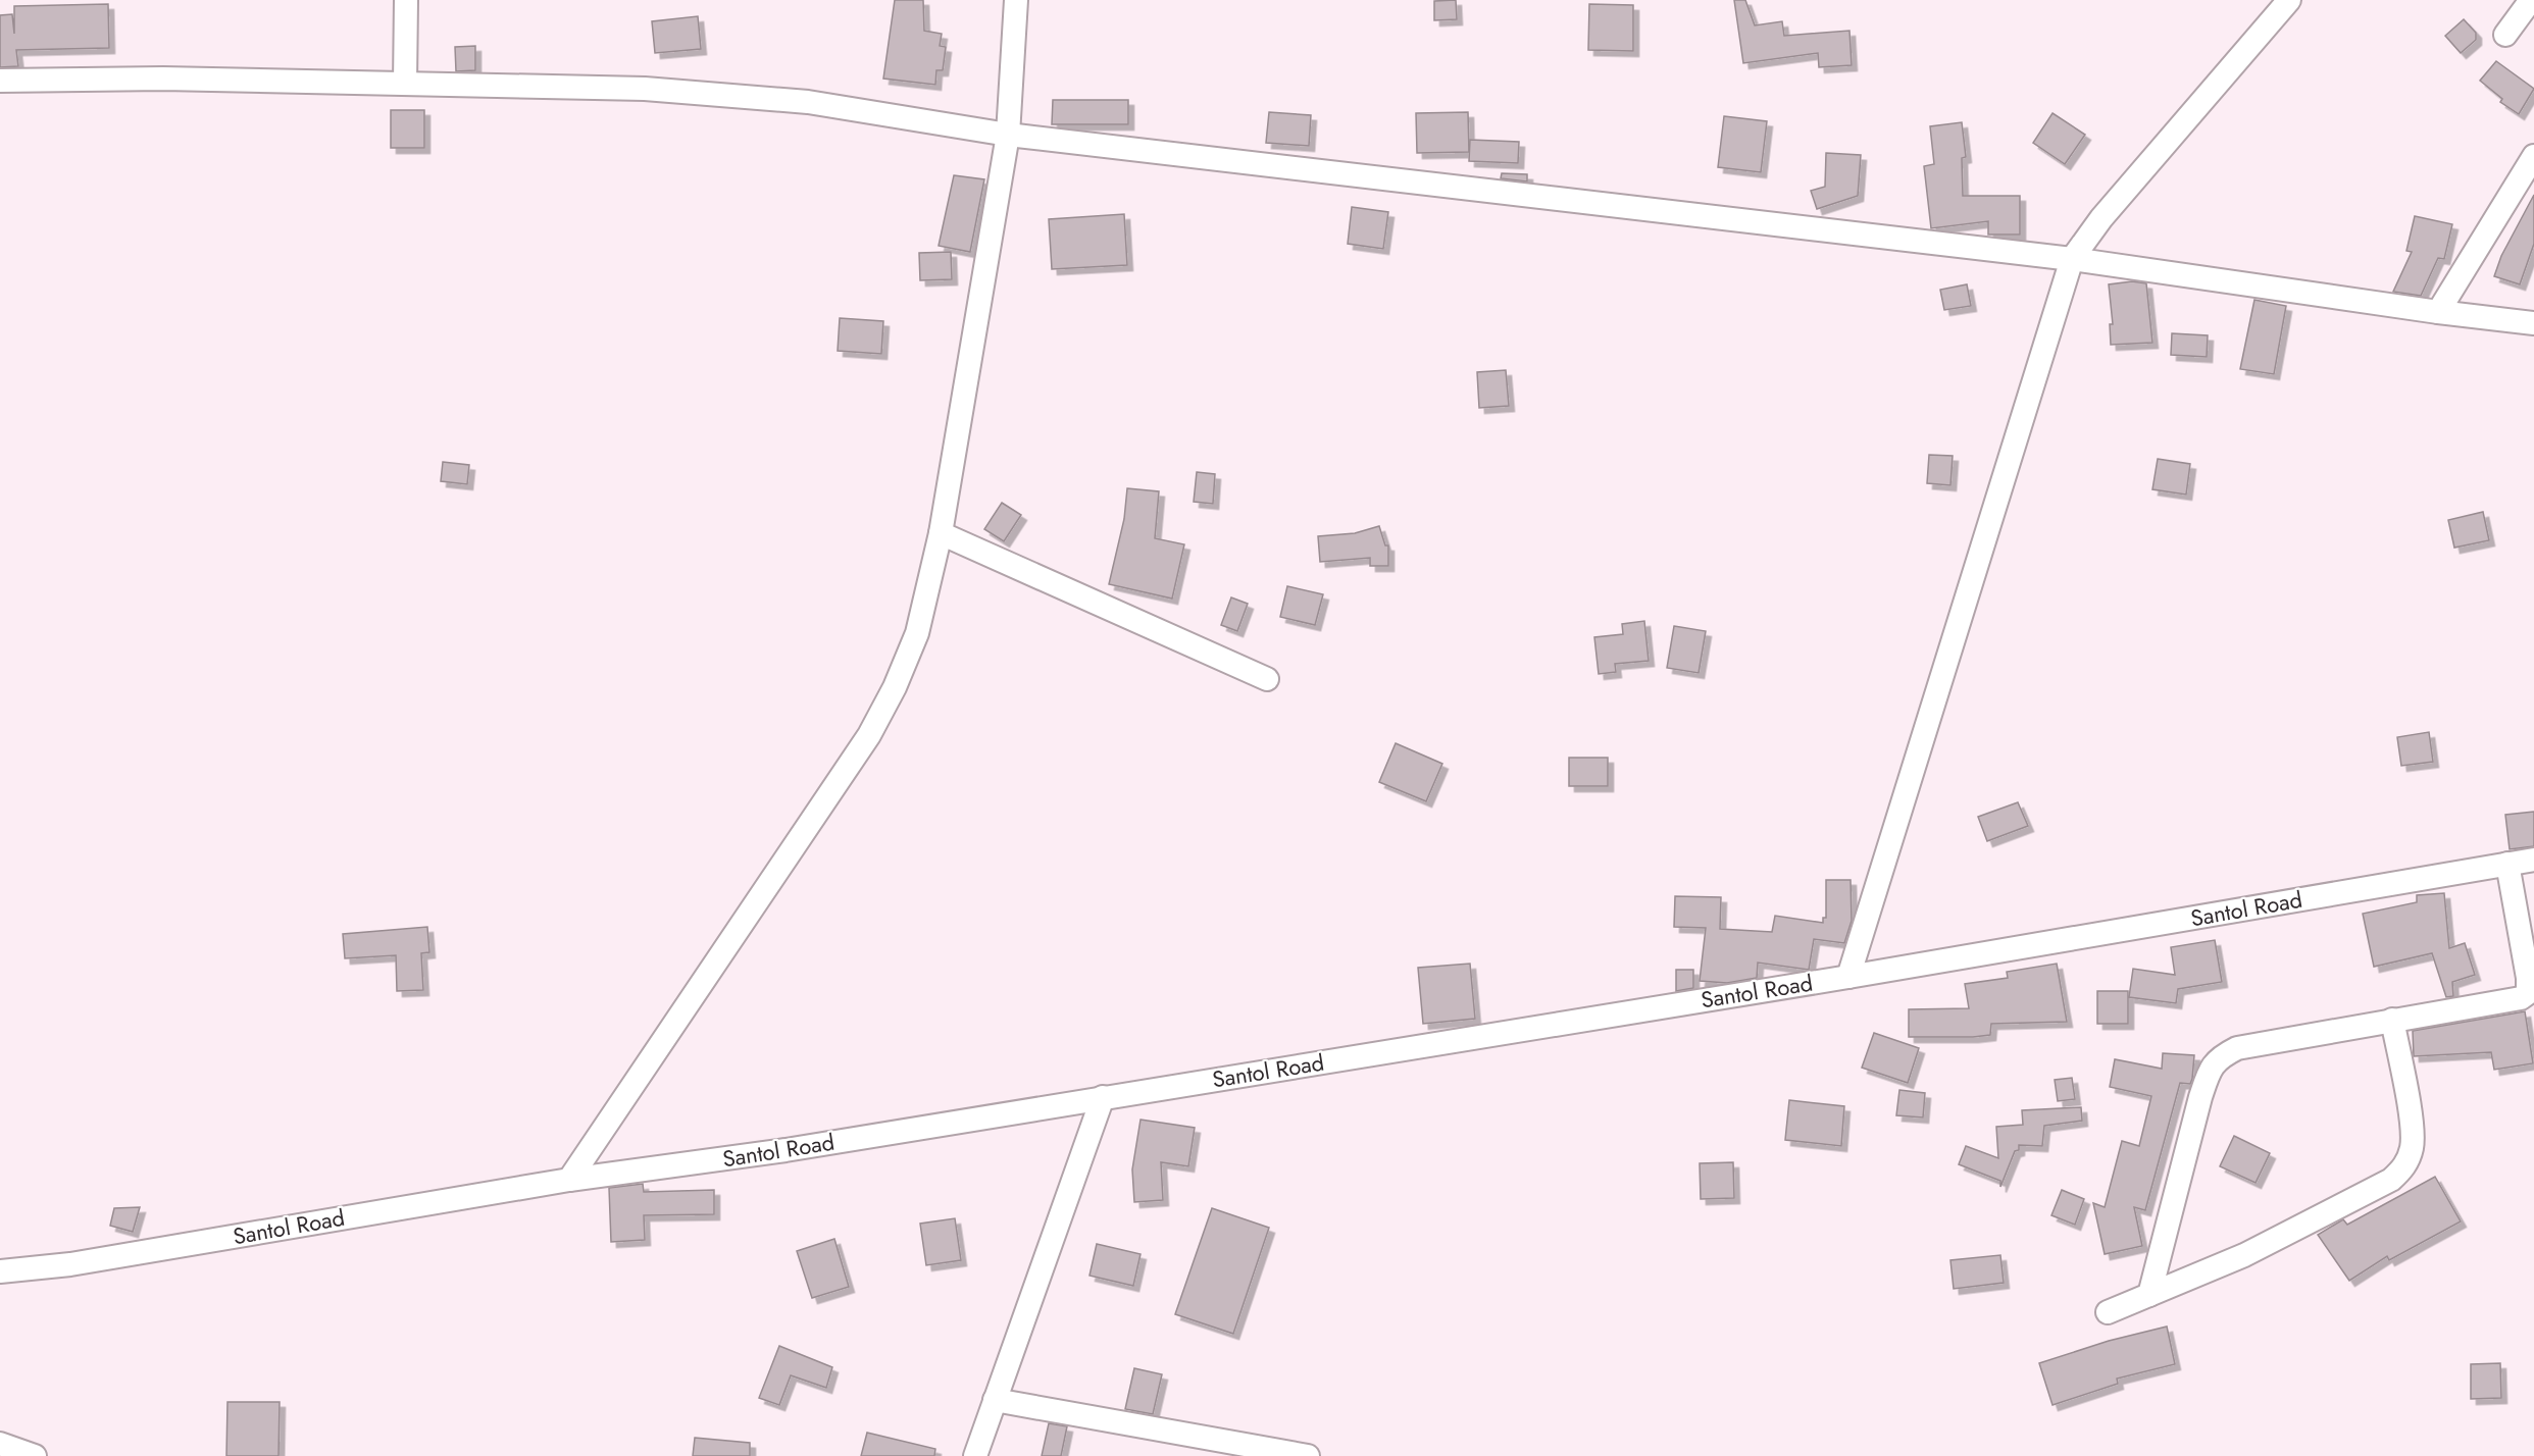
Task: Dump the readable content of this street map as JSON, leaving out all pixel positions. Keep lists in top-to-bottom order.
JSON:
{
  "streets": {
    "street": ["Santol Road"]
  }
}
